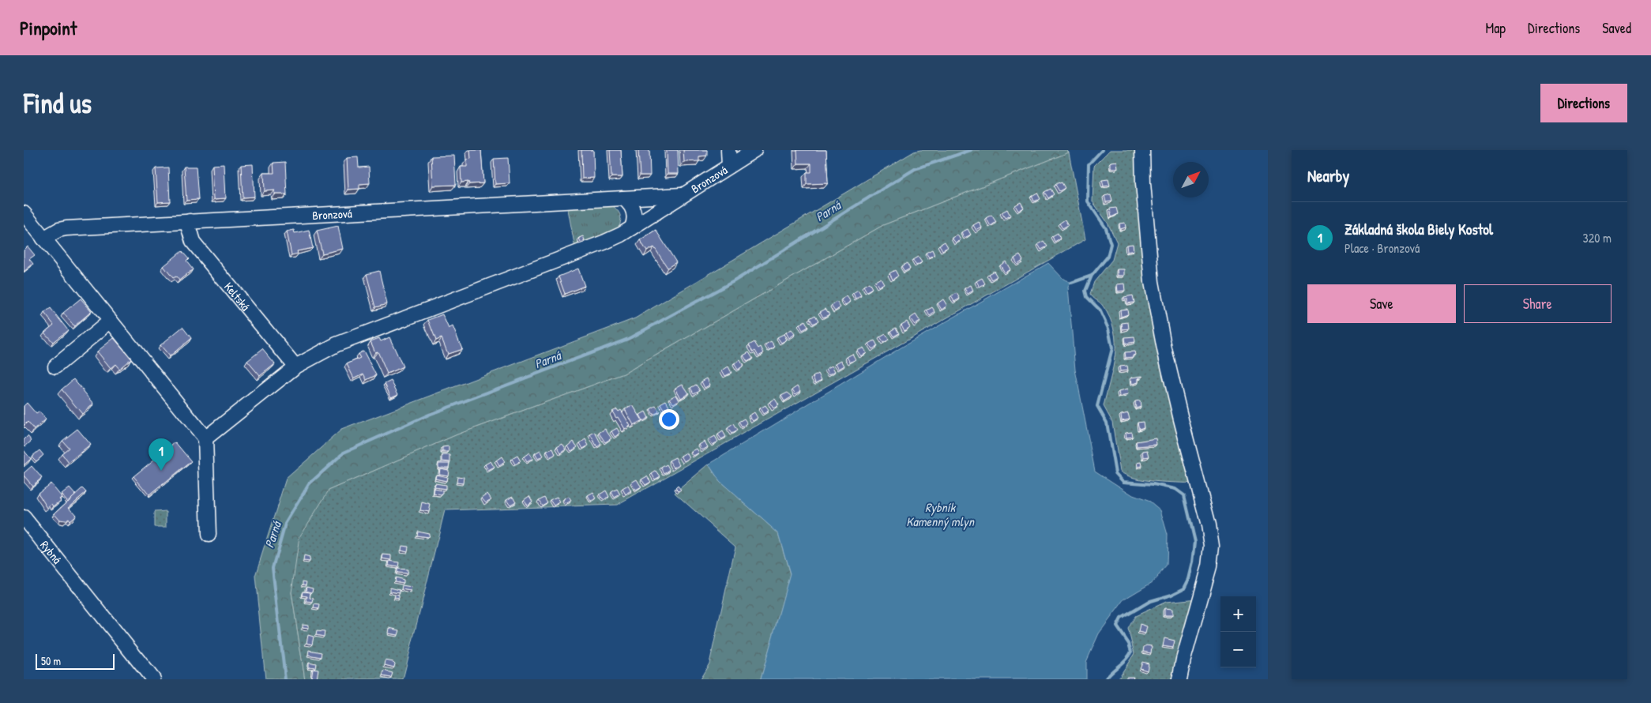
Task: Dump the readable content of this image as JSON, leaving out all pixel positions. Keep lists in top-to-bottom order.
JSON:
{
  "streets": {
    "street": ["Bronzová", "Keltská", "Rybná"]
  },
  "crossings": [
    ["Bronzová", "Keltská"]
  ],
  "water": ["Parná", "Rybník Kamenný mlyn"],
  "scale_bar": "50 m",
  "north": "top right",
  "page": {
    "header": "Pinpoint",
    "nav": ["Map", "Directions", "Saved"],
    "buttons": [
      "Directions",
      ["Save", "Share"]
    ],
    "title": "Find us",
    "heading": "Nearby",
    "list": [
      {
        "mark": "1",
        "name": "Základná škola Biely Kostol",
        "note": "Place · Bronzová",
        "value": "320 m"
      }
    ],
    "pins": "1",
    "map_buttons": ["+", "−"],
    "scale": "50 m"
  }
}
